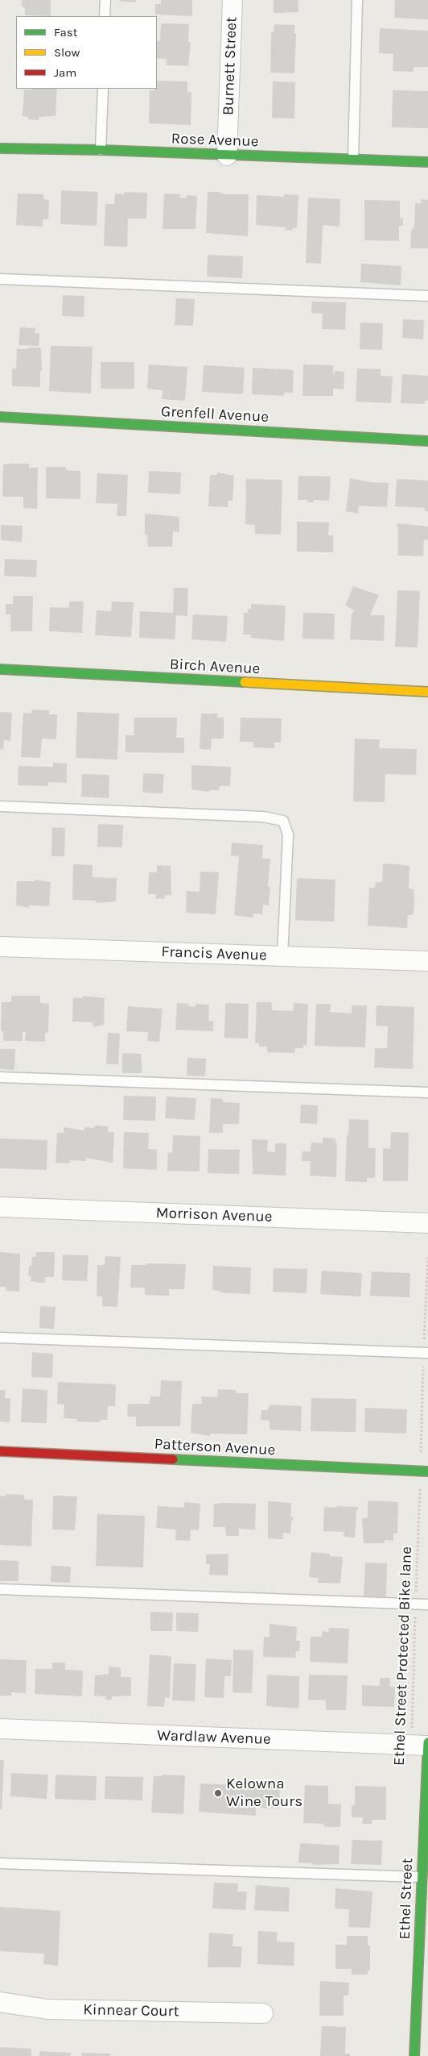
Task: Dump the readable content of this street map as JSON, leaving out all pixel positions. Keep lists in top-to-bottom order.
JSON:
{
  "streets": {
    "street": [
      "Burnett Street",
      "Rose Avenue",
      "Grenfell Avenue",
      "Birch Avenue",
      "Francis Avenue",
      "Morrison Avenue",
      "Patterson Avenue",
      "Wardlaw Avenue",
      "Ethel Street",
      "Kinnear Court"
    ],
    "path": ["Ethel Street Protected Bike lane"]
  },
  "crossings": [
    ["Burnett Street", "Rose Avenue"],
    ["Patterson Avenue", "Ethel Street Protected Bike lane"],
    ["Ethel Street Protected Bike lane", "Wardlaw Avenue"],
    ["Ethel Street Protected Bike lane", "Ethel Street"],
    ["Wardlaw Avenue", "Ethel Street"]
  ],
  "places": ["Kelowna Wine Tours"],
  "legend": ["Fast", "Slow", "Jam"]
}
